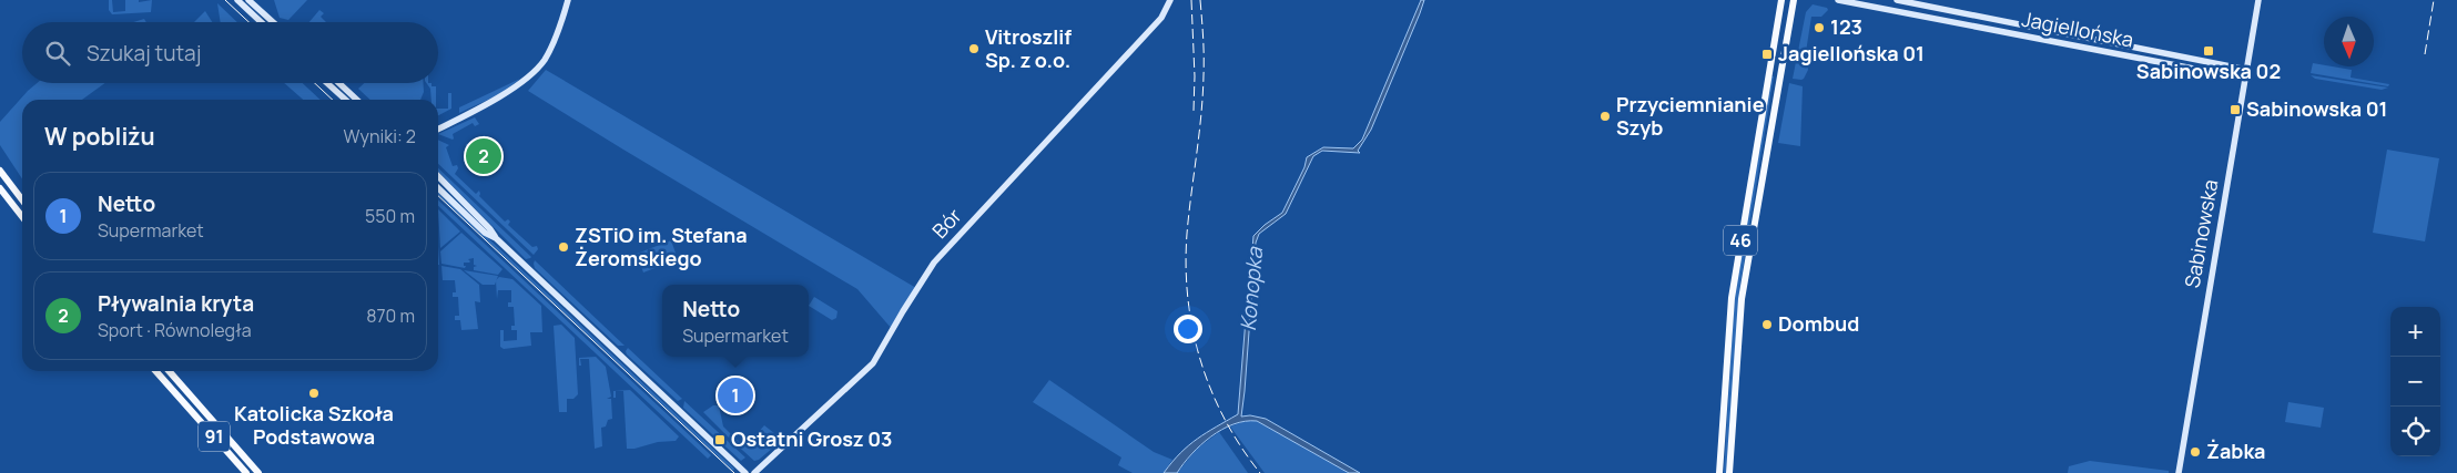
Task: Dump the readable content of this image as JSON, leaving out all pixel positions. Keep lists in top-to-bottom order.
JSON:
{
  "streets": {
    "main road": ["46", "91"],
    "street": ["Jagiellońska", "Bór", "Sabinowska"]
  },
  "crossings": [
    ["Jagiellońska", "Sabinowska"]
  ],
  "water": ["Konopka"],
  "places": {
    "other": [
      "123",
      "Vitroszlif Sp. z o.o.",
      "Przyciemnianie Szyb",
      "ZSTiO im. Stefana Żeromskiego",
      "Dombud",
      "Katolicka Szkoła Podstawowa",
      "Żabka"
    ],
    "transit": [
      "Sabinowska 02",
      "Jagiellońska 01",
      "Sabinowska 01",
      "Ostatni Grosz 03"
    ]
  },
  "north": "bottom",
  "page": {
    "search": "Szukaj tutaj",
    "heading": ["W pobliżu", "Wyniki: 2"],
    "pins": ["2", "1"],
    "list": [
      {
        "mark": "1",
        "name": "Netto",
        "note": "Supermarket",
        "value": "550 m"
      },
      {
        "mark": "2",
        "name": "Pływalnia kryta",
        "note": "Sport · Równoległa",
        "value": "870 m"
      }
    ],
    "popup": ["Netto", "Supermarket"],
    "map_buttons": ["+", "−"]
  }
}
